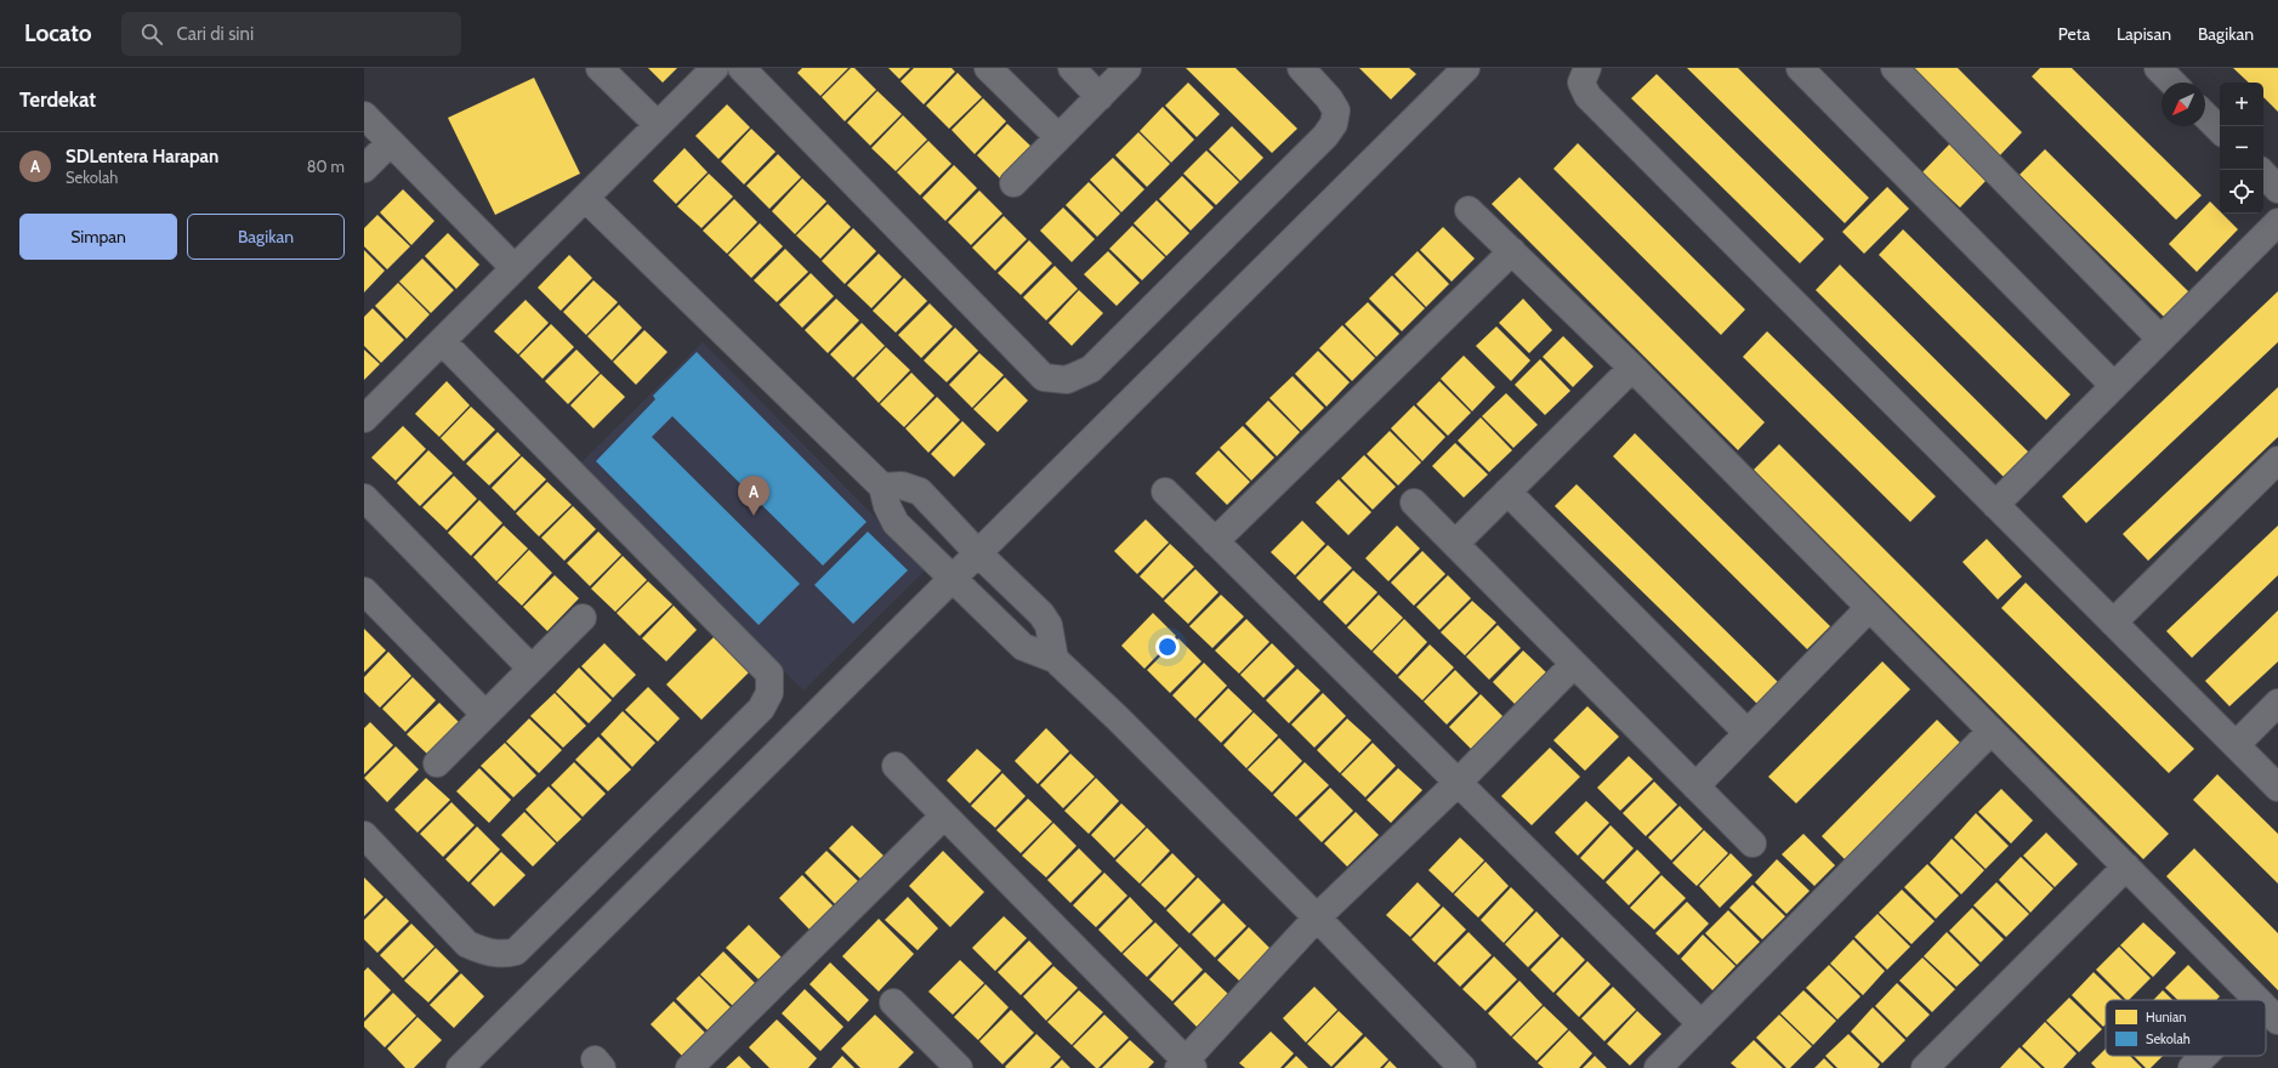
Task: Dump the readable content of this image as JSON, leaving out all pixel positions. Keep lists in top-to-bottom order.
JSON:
{
  "legend": ["Hunian", "Sekolah"],
  "north": "bottom left",
  "page": {
    "header": "Locato",
    "search": "Cari di sini",
    "nav": ["Peta", "Lapisan", "Bagikan"],
    "heading": "Terdekat",
    "map_buttons": ["+", "−"],
    "list": [
      {
        "mark": "A",
        "name": "SDLentera Harapan",
        "note": "Sekolah",
        "value": "80 m"
      }
    ],
    "buttons": ["Simpan", "Bagikan"],
    "pins": "A"
  }
}
